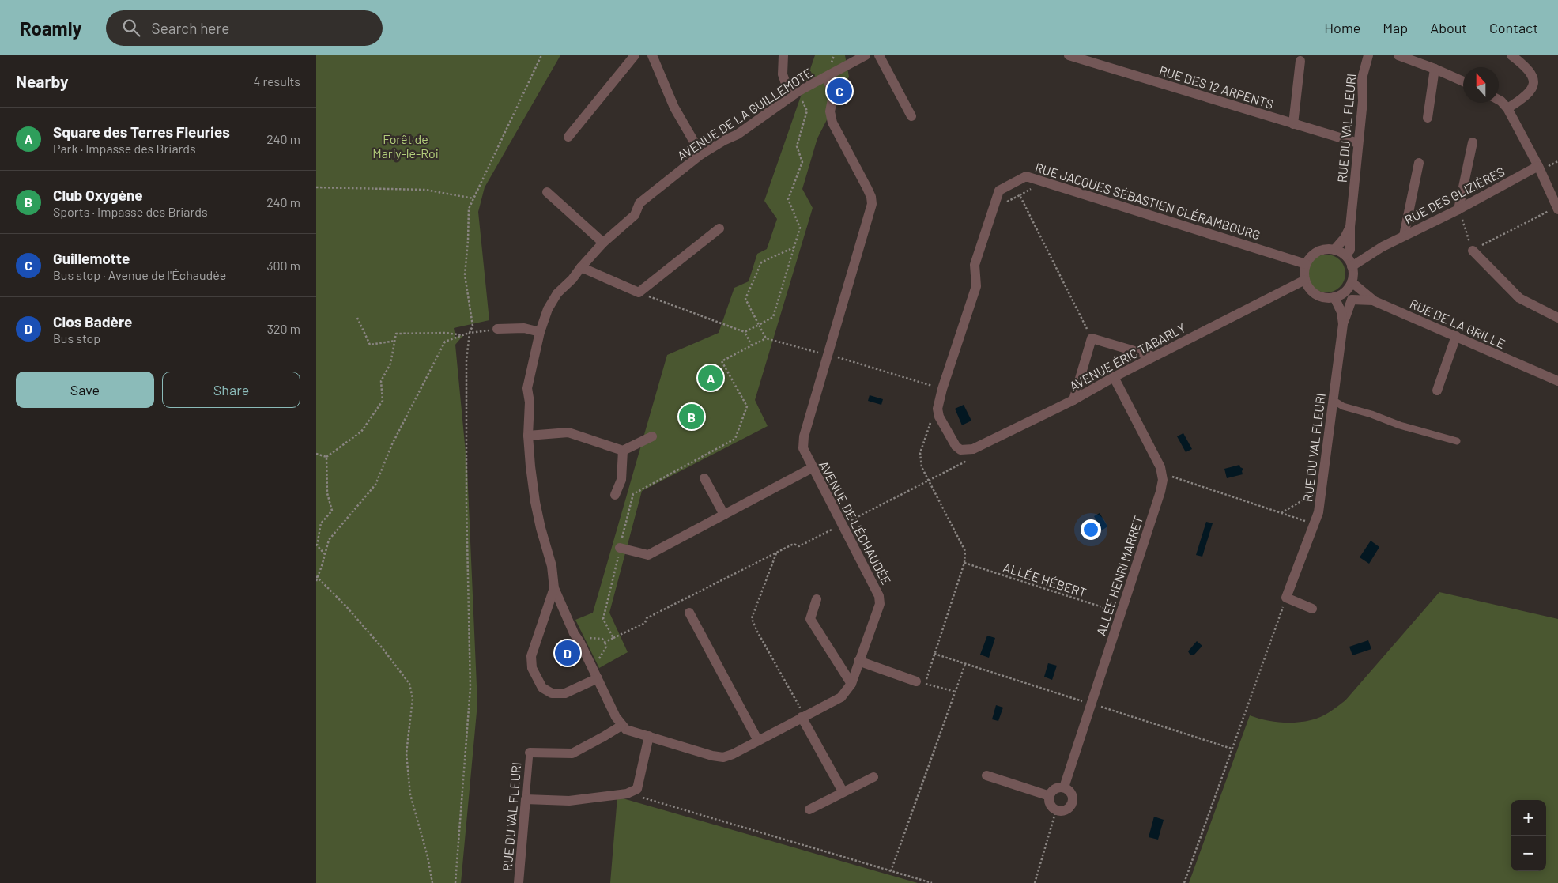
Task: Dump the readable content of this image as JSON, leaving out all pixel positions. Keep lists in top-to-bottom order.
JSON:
{
  "streets": {
    "street": [
      "RUE DES 12 ARPENTS",
      "AVENUE DE LA GUILLEMOTE",
      "RUE DU VAL FLEURI",
      "RUE DES GLIZIÈRES",
      "RUE JACQUES SÉBASTIEN CLÉRAMBOURG",
      "RUE DE LA GRILLE",
      "AVENUE ÉRIC TABARLY",
      "AVENUE DE L'ÉCHAUDÉE",
      "ALLÉE HENRI MARRET"
    ],
    "path": ["ALLÉE HÉBERT"]
  },
  "crossings": [
    ["RUE DES 12 ARPENTS", "RUE DU VAL FLEURI"],
    ["AVENUE DE LA GUILLEMOTE", "AVENUE DE L'ÉCHAUDÉE"],
    ["RUE DU VAL FLEURI", "RUE DES GLIZIÈRES"],
    ["RUE DU VAL FLEURI", "RUE JACQUES SÉBASTIEN CLÉRAMBOURG"],
    ["RUE DU VAL FLEURI", "RUE DE LA GRILLE"],
    ["RUE DU VAL FLEURI", "AVENUE ÉRIC TABARLY"],
    ["RUE DES GLIZIÈRES", "RUE JACQUES SÉBASTIEN CLÉRAMBOURG"],
    ["RUE DES GLIZIÈRES", "RUE DE LA GRILLE"],
    ["RUE DES GLIZIÈRES", "AVENUE ÉRIC TABARLY"],
    ["RUE JACQUES SÉBASTIEN CLÉRAMBOURG", "RUE DE LA GRILLE"],
    ["RUE JACQUES SÉBASTIEN CLÉRAMBOURG", "AVENUE ÉRIC TABARLY"],
    ["RUE DE LA GRILLE", "AVENUE ÉRIC TABARLY"],
    ["ALLÉE HENRI MARRET", "ALLÉE HÉBERT"]
  ],
  "parks": ["Forêt de Marly-le-Roi"],
  "north": "top",
  "page": {
    "header": "Roamly",
    "search": "Search here",
    "nav": [
      "Home",
      "Map",
      "About",
      "Contact"
    ],
    "heading": ["Nearby", "4 results"],
    "pins": [
      "C",
      "A",
      "B",
      "D"
    ],
    "list": [
      {
        "mark": "A",
        "name": "Square des Terres Fleuries",
        "note": "Park · Impasse des Briards",
        "value": "240 m"
      },
      {
        "mark": "B",
        "name": "Club Oxygène",
        "note": "Sports · Impasse des Briards",
        "value": "240 m"
      },
      {
        "mark": "C",
        "name": "Guillemotte",
        "note": "Bus stop · Avenue de l'Échaudée",
        "value": "300 m"
      },
      {
        "mark": "D",
        "name": "Clos Badère",
        "note": "Bus stop",
        "value": "320 m"
      }
    ],
    "buttons": ["Save", "Share"],
    "map_buttons": ["+", "−"]
  }
}
